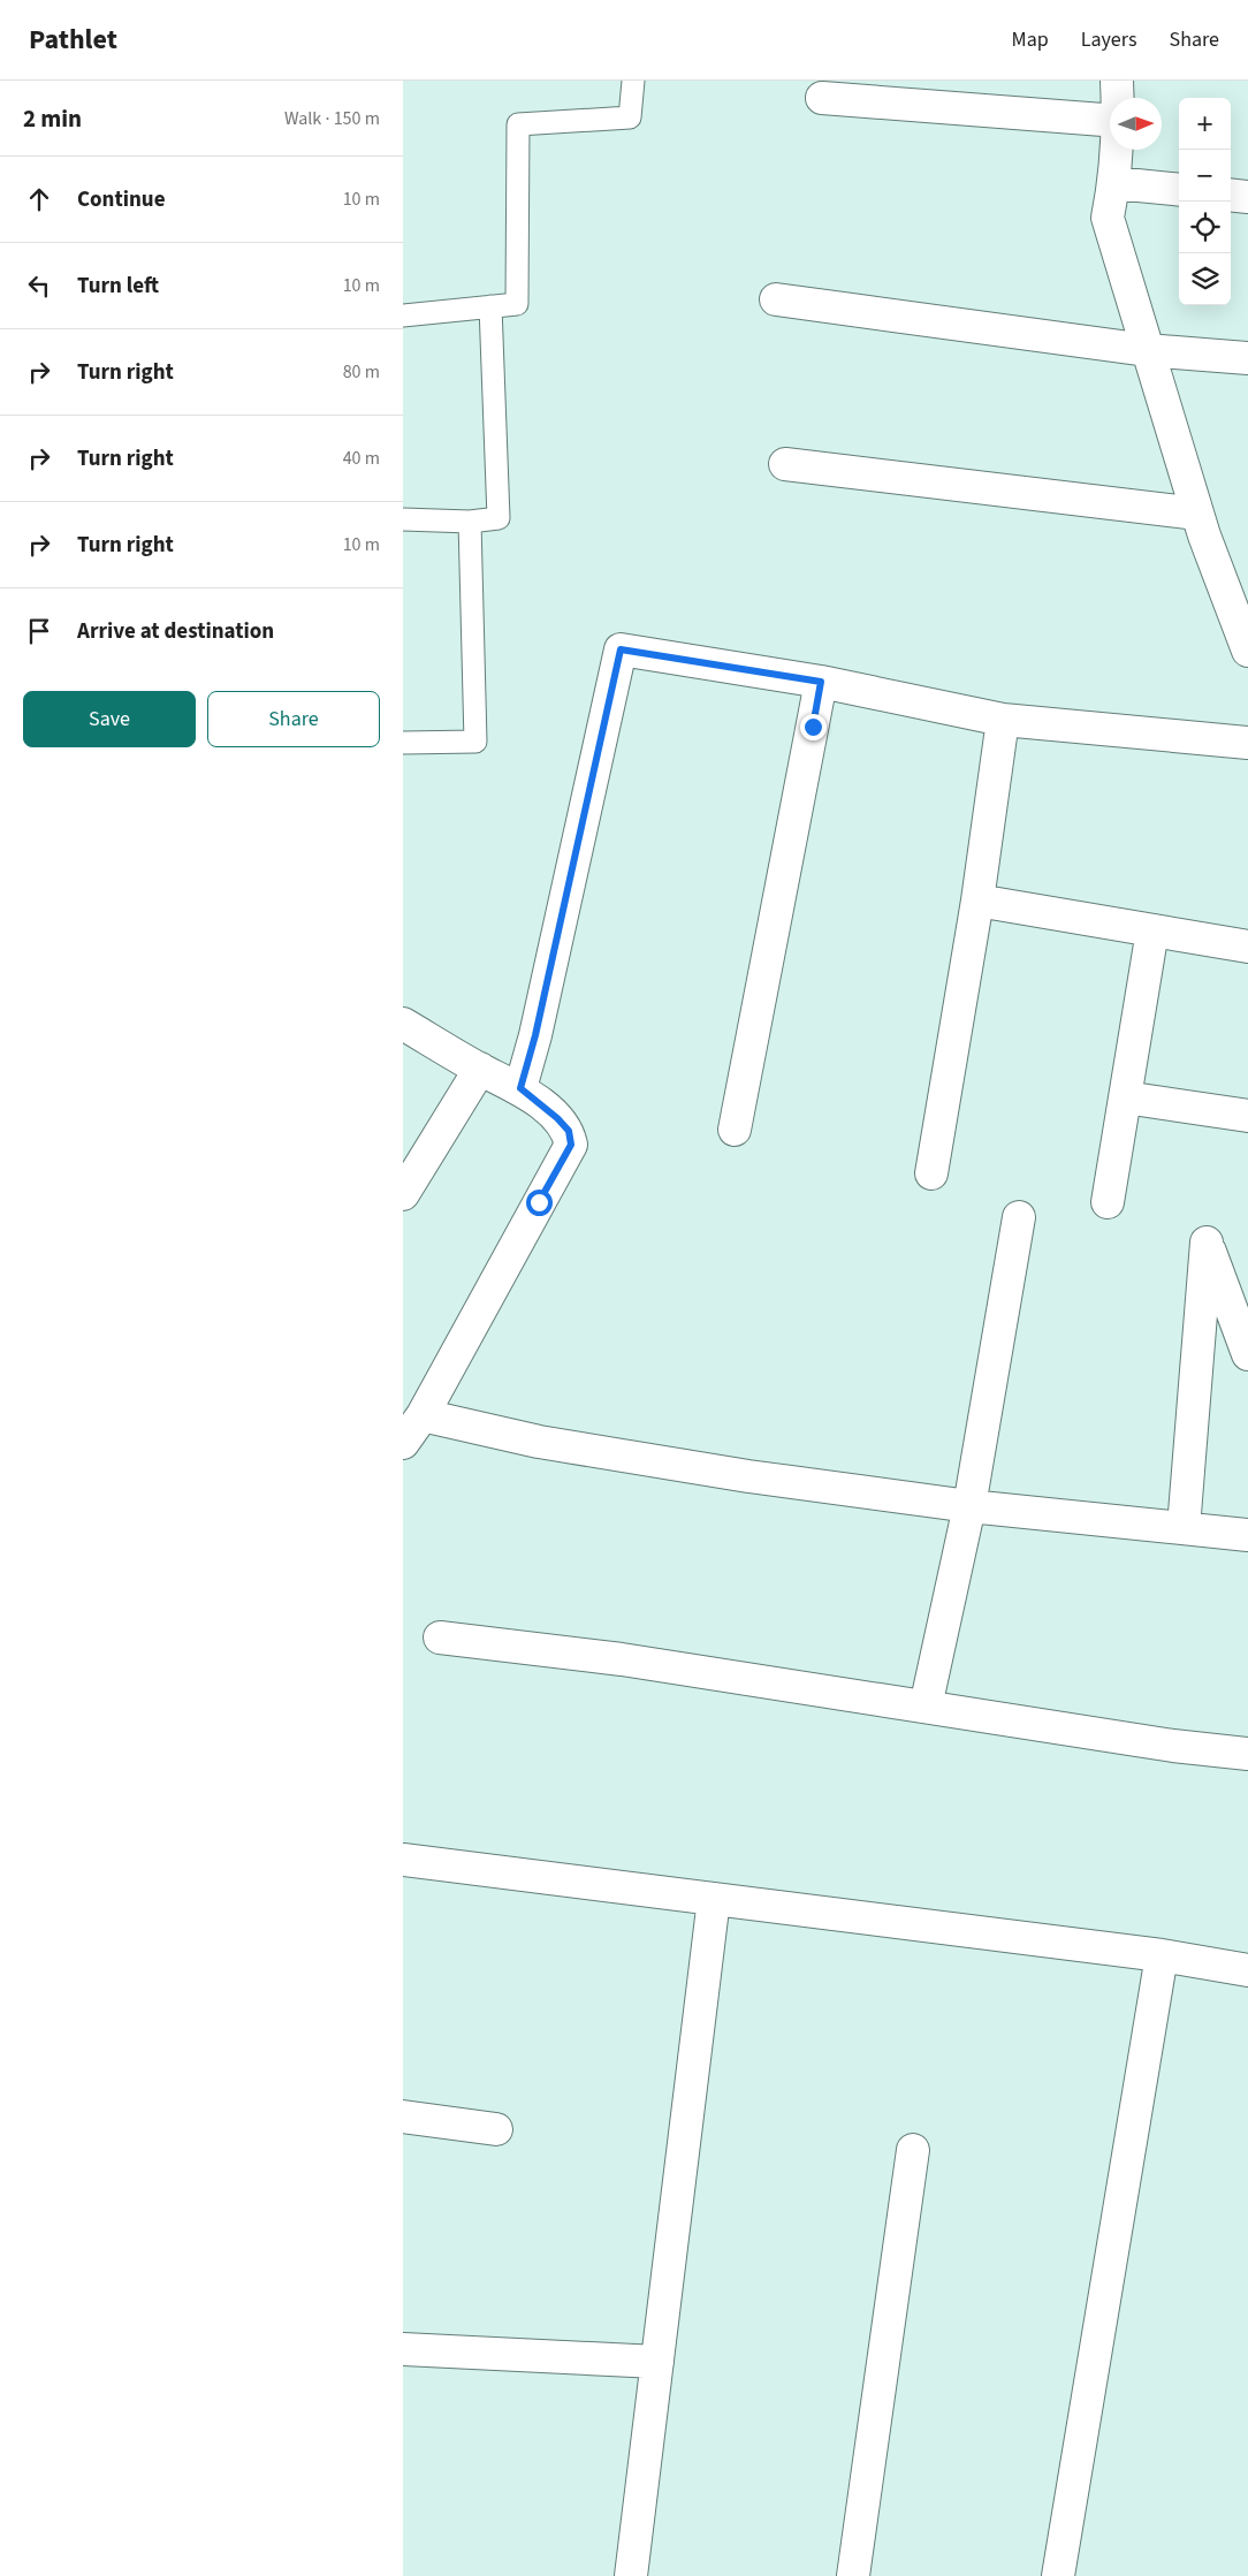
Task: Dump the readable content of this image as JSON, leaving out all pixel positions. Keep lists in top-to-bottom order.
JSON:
{
  "north": "right",
  "page": {
    "header": "Pathlet",
    "nav": ["Map", "Layers", "Share"],
    "heading": ["2 min", "Walk · 150 m"],
    "map_buttons": ["+", "−"],
    "list": [
      ["Continue", "10 m"],
      ["Turn left", "10 m"],
      ["Turn right", "80 m"],
      ["Turn right", "40 m"],
      ["Turn right", "10 m"],
      "Arrive at destination"
    ],
    "buttons": ["Save", "Share"]
  }
}
